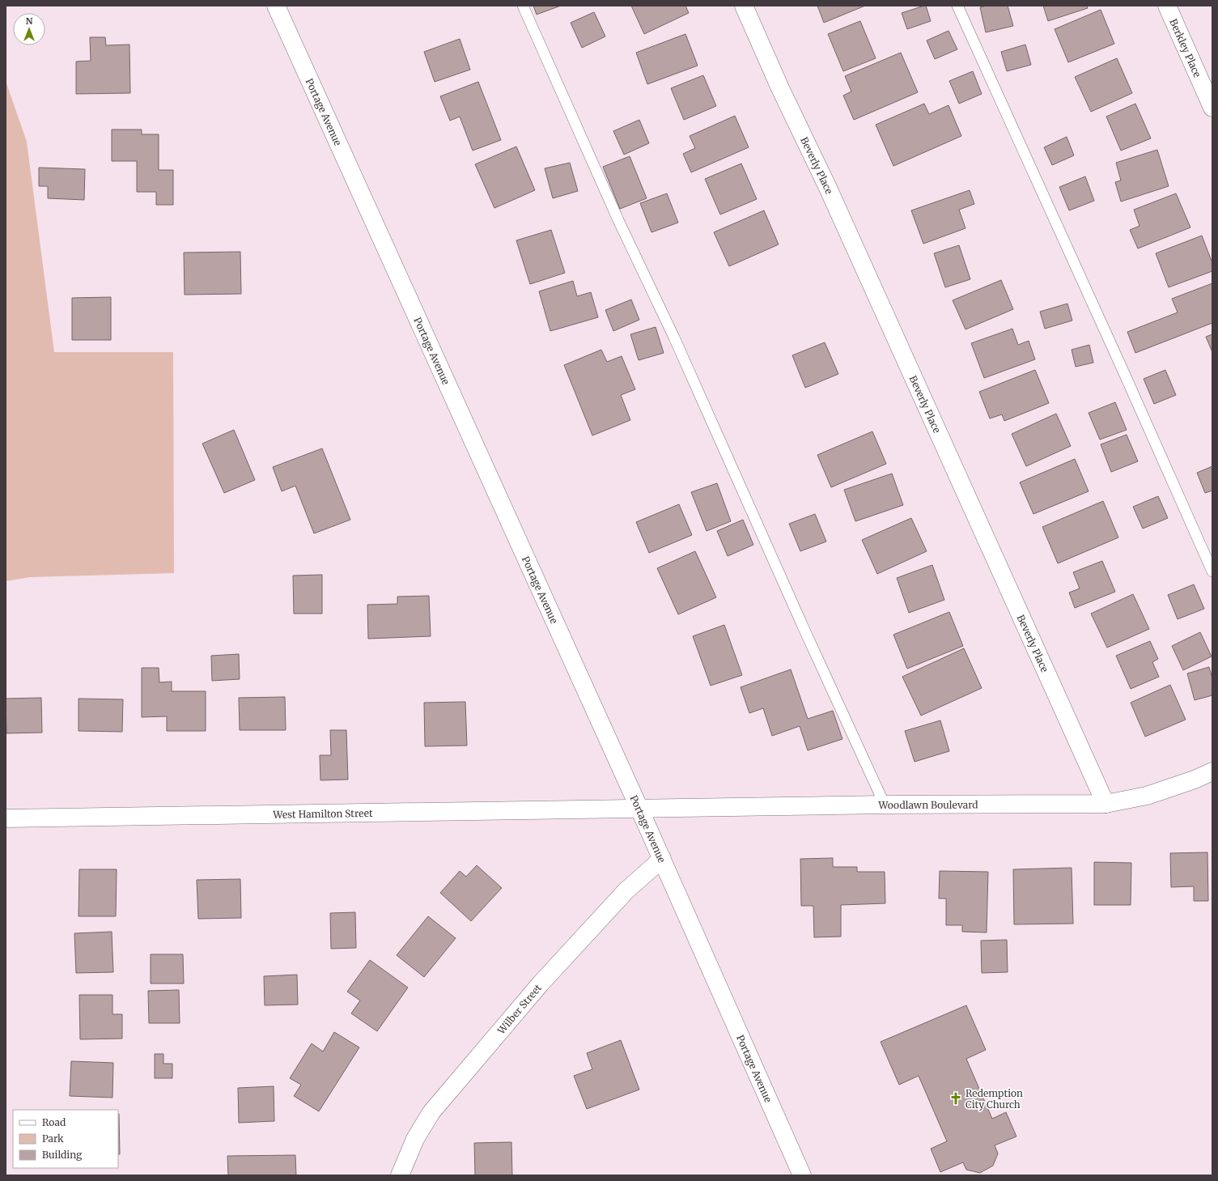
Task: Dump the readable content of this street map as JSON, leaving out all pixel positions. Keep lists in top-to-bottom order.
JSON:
{
  "streets": {
    "street": [
      "Berkley Place",
      "Portage Avenue",
      "Beverly Place",
      "Woodlawn Boulevard",
      "West Hamilton Street",
      "Wilber Street"
    ]
  },
  "crossings": [
    ["Portage Avenue", "Woodlawn Boulevard"],
    ["Portage Avenue", "West Hamilton Street"],
    ["Portage Avenue", "Wilber Street"],
    ["Beverly Place", "Woodlawn Boulevard"],
    ["Woodlawn Boulevard", "West Hamilton Street"]
  ],
  "places": {
    "church": ["Redemption City Church"]
  },
  "legend": ["Road", "Park", "Building"],
  "north": "top"
}
